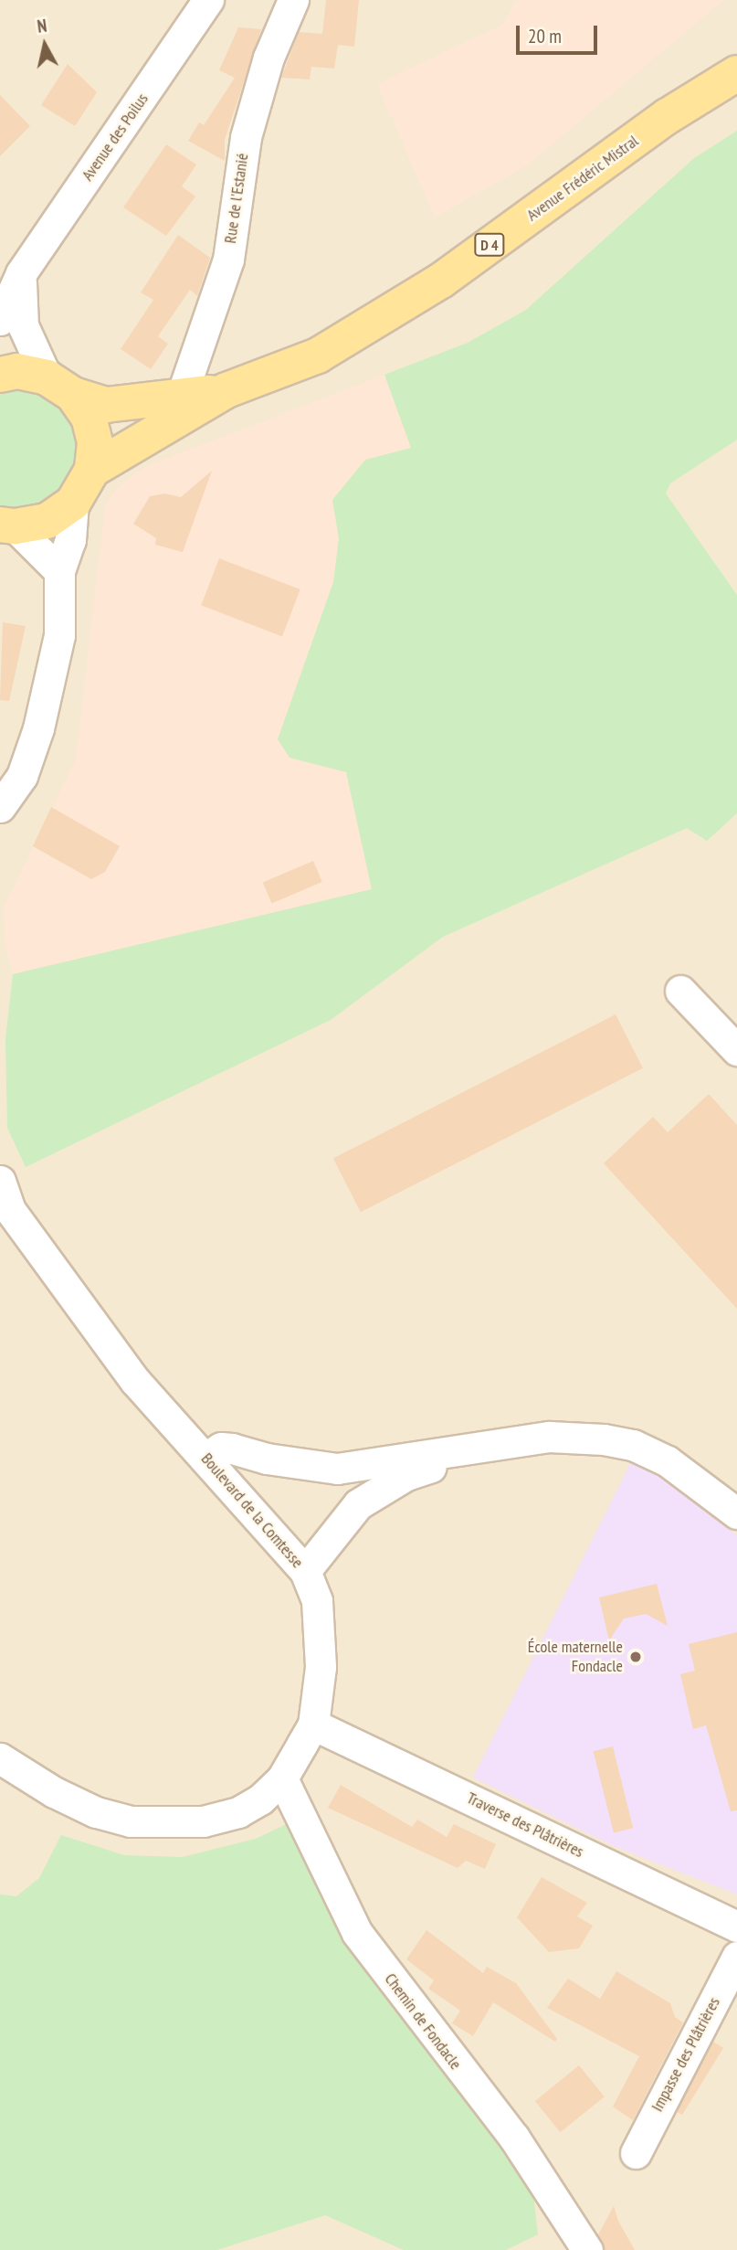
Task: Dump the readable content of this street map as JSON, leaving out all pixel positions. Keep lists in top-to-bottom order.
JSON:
{
  "streets": {
    "main road": ["Avenue Frédéric Mistral", "D 4"],
    "street": [
      "Avenue des Poilus",
      "Rue de l'Estanié",
      "Boulevard de la Comtesse",
      "Traverse des Plâtrières",
      "Chemin de Fondacle",
      "Impasse des Plâtrières"
    ]
  },
  "crossings": [
    ["Avenue Frédéric Mistral", "Rue de l'Estanié"],
    ["Boulevard de la Comtesse", "Traverse des Plâtrières"],
    ["Boulevard de la Comtesse", "Chemin de Fondacle"]
  ],
  "places": ["École maternelle Fondacle"],
  "scale_bar": "20 m",
  "north": "top"
}
